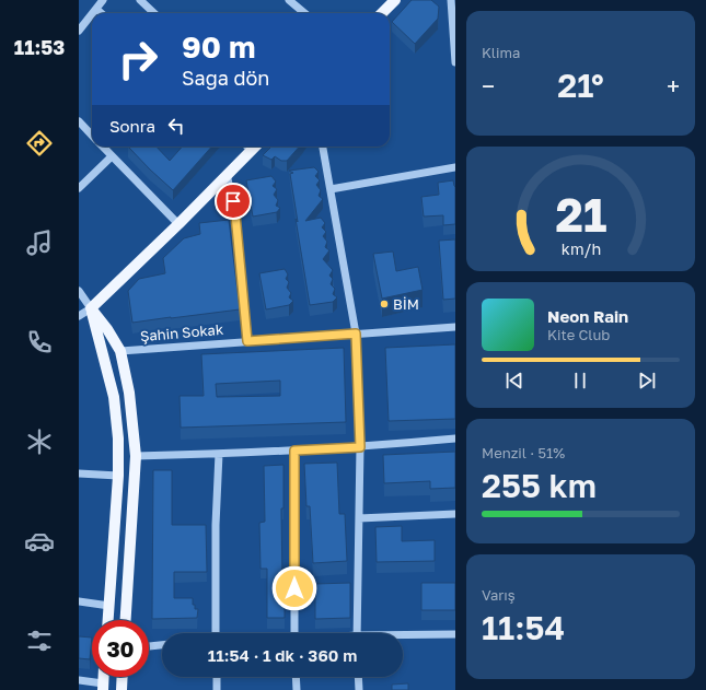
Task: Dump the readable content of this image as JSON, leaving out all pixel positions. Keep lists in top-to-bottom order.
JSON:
{
  "streets": {
    "street": ["Şahin Sokak"]
  },
  "places": ["BİM"],
  "page": {
    "tabs": "11:53",
    "tile": [
      "Klima",
      ["Menzil · 51%", "255 km"],
      ["Varış", "11:54"]
    ],
    "turn": ["90 m", "Sağa dön"],
    "heat": ["−", "21°", "+"],
    "then": "Sonra",
    "song": ["Neon Rain", "Kite Club"],
    "limit": "30",
    "trip": "11:54 · 1 dk · 360 m",
    "gauge": ["21", "km/h"]
  }
}
